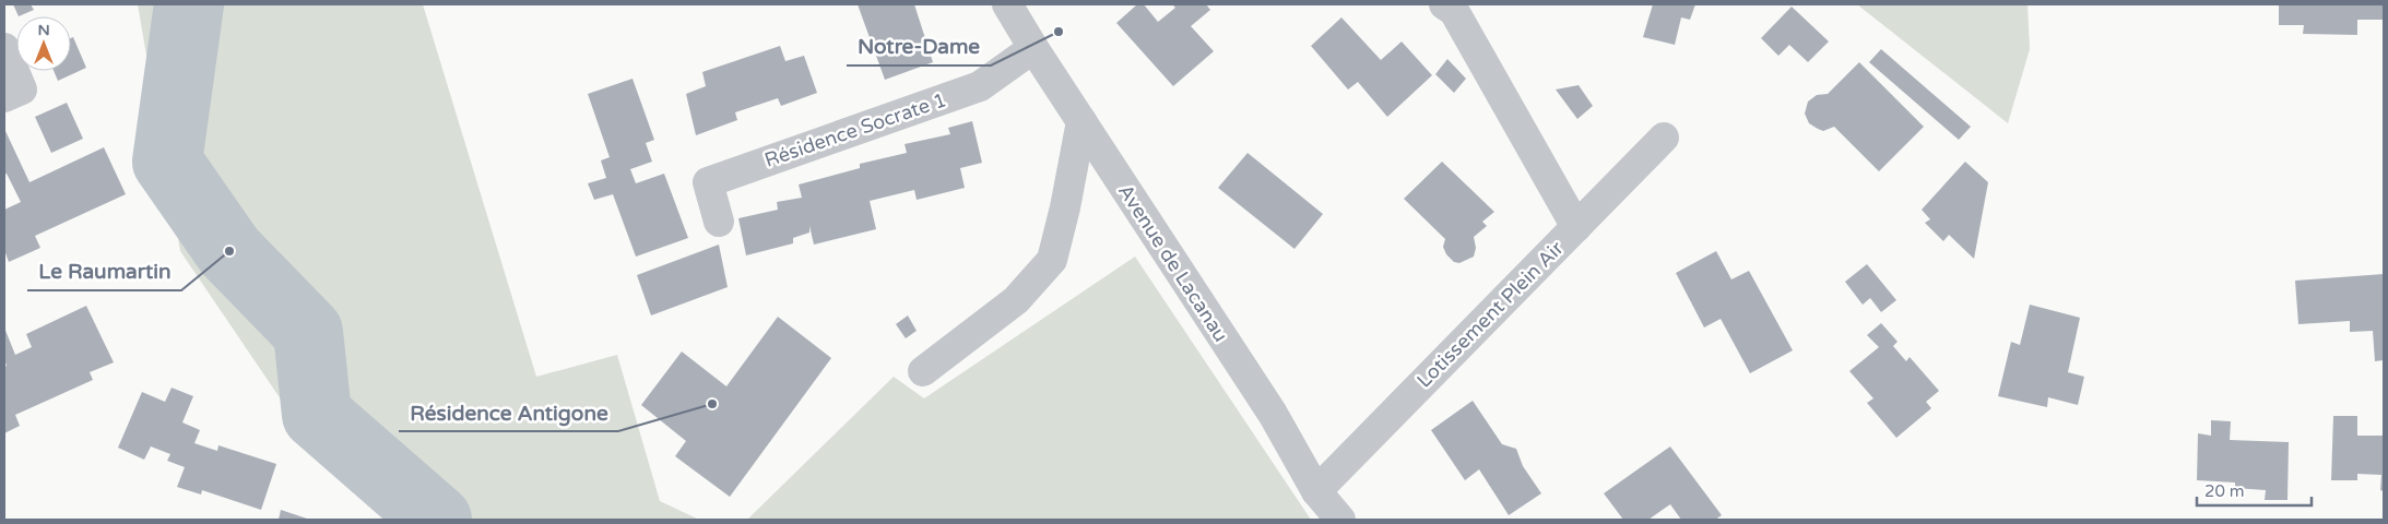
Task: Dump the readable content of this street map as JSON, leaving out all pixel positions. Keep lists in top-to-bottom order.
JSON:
{
  "streets": {
    "street": ["Résidence Socrate 1", "Avenue de Lacanau", "Lotissement Plein Air"]
  },
  "crossings": [
    ["Résidence Socrate 1", "Avenue de Lacanau"],
    ["Avenue de Lacanau", "Lotissement Plein Air"]
  ],
  "places": ["Notre-Dame", "Le Raumartin", "Résidence Antigone"],
  "scale_bar": "20 m",
  "north": "top"
}
